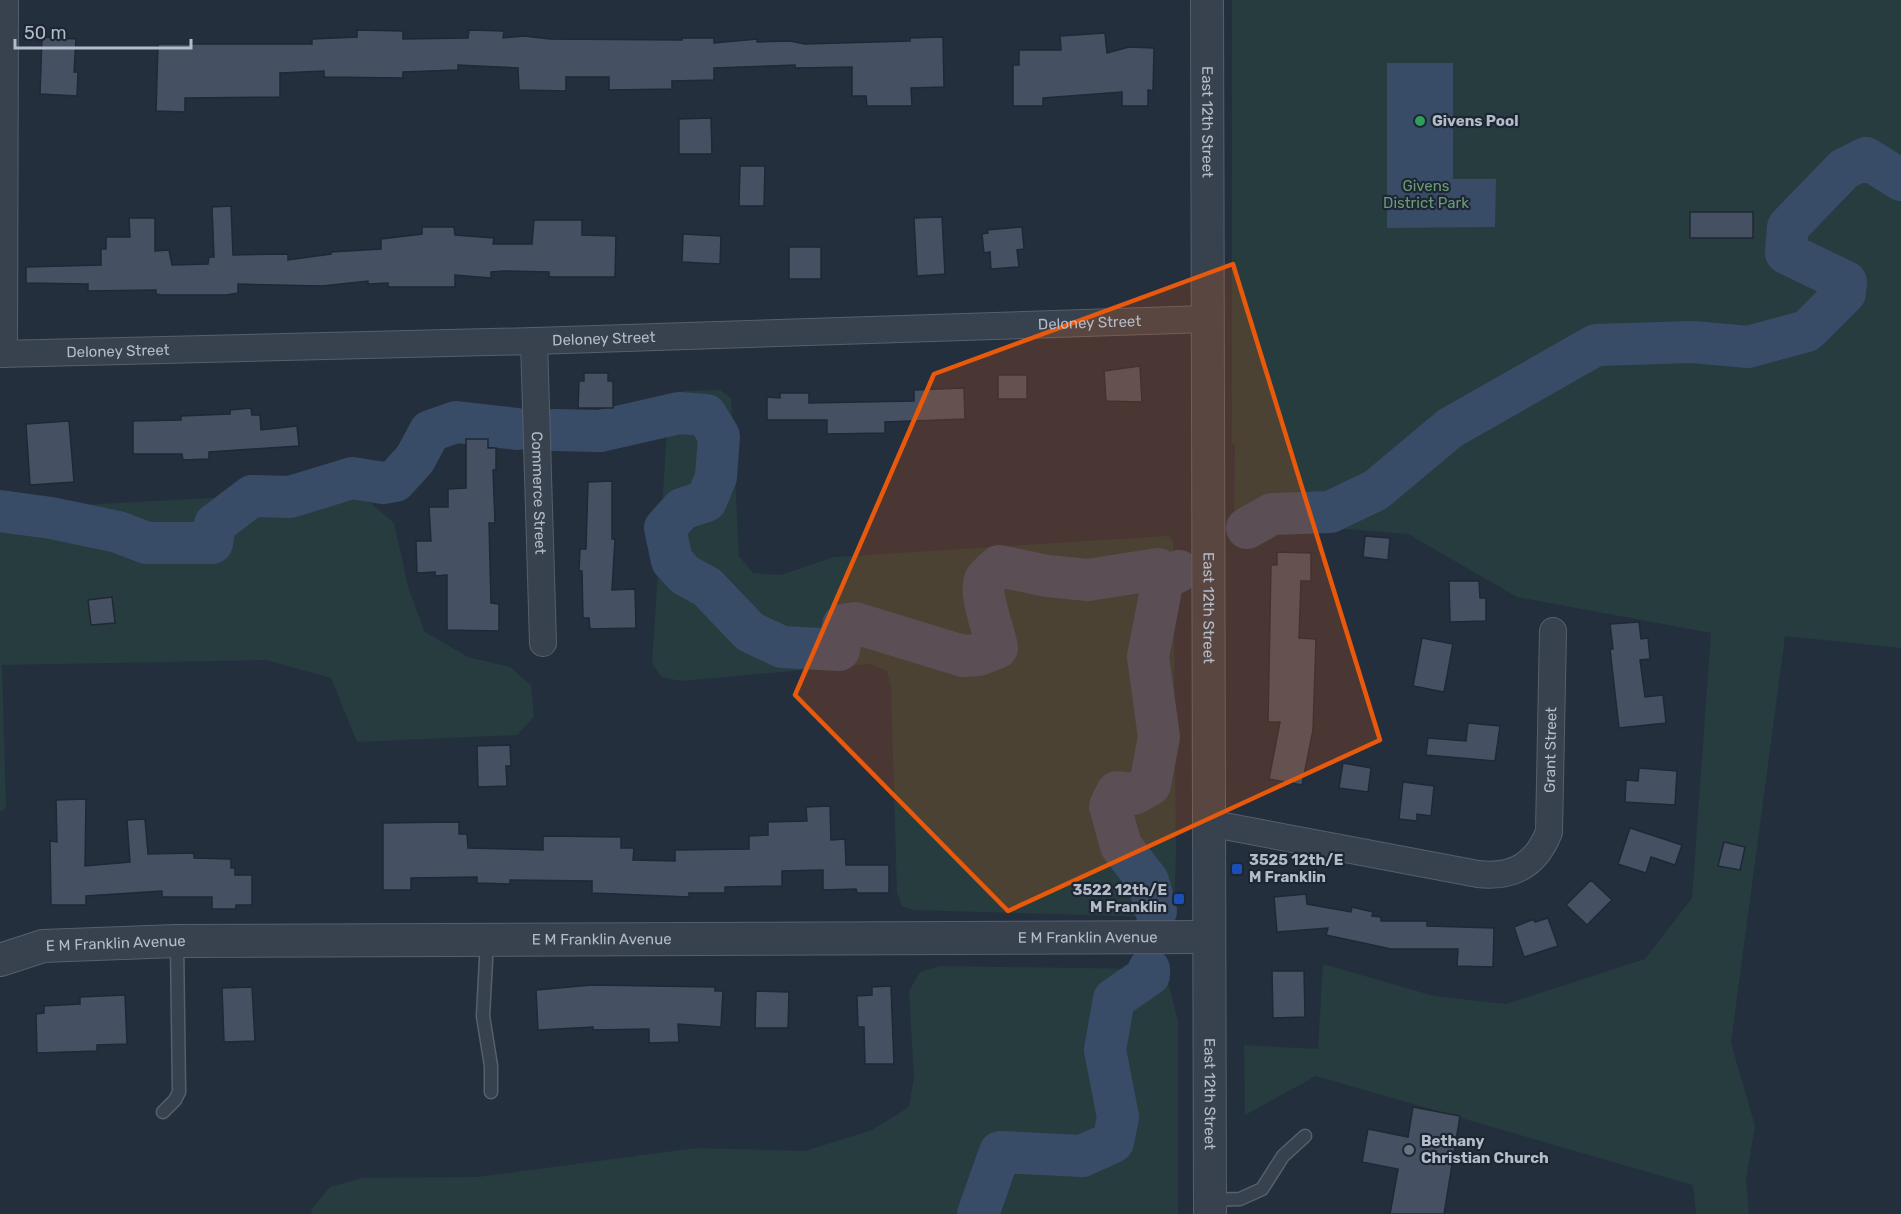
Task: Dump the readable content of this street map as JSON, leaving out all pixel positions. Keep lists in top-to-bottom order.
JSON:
{
  "streets": {
    "street": [
      "East 12th Street",
      "Deloney Street",
      "Commerce Street",
      "Grant Street",
      "E M Franklin Avenue"
    ]
  },
  "crossings": [
    ["East 12th Street", "Deloney Street"],
    ["East 12th Street", "Grant Street"],
    ["East 12th Street", "E M Franklin Avenue"],
    ["Deloney Street", "Commerce Street"]
  ],
  "parks": ["Givens District Park"],
  "places": {
    "other": ["Givens Pool", "Bethany Christian Church"],
    "transit": ["3525 12th/E M Franklin", "3522 12th/E M Franklin"]
  },
  "scale_bar": "50 m"
}
